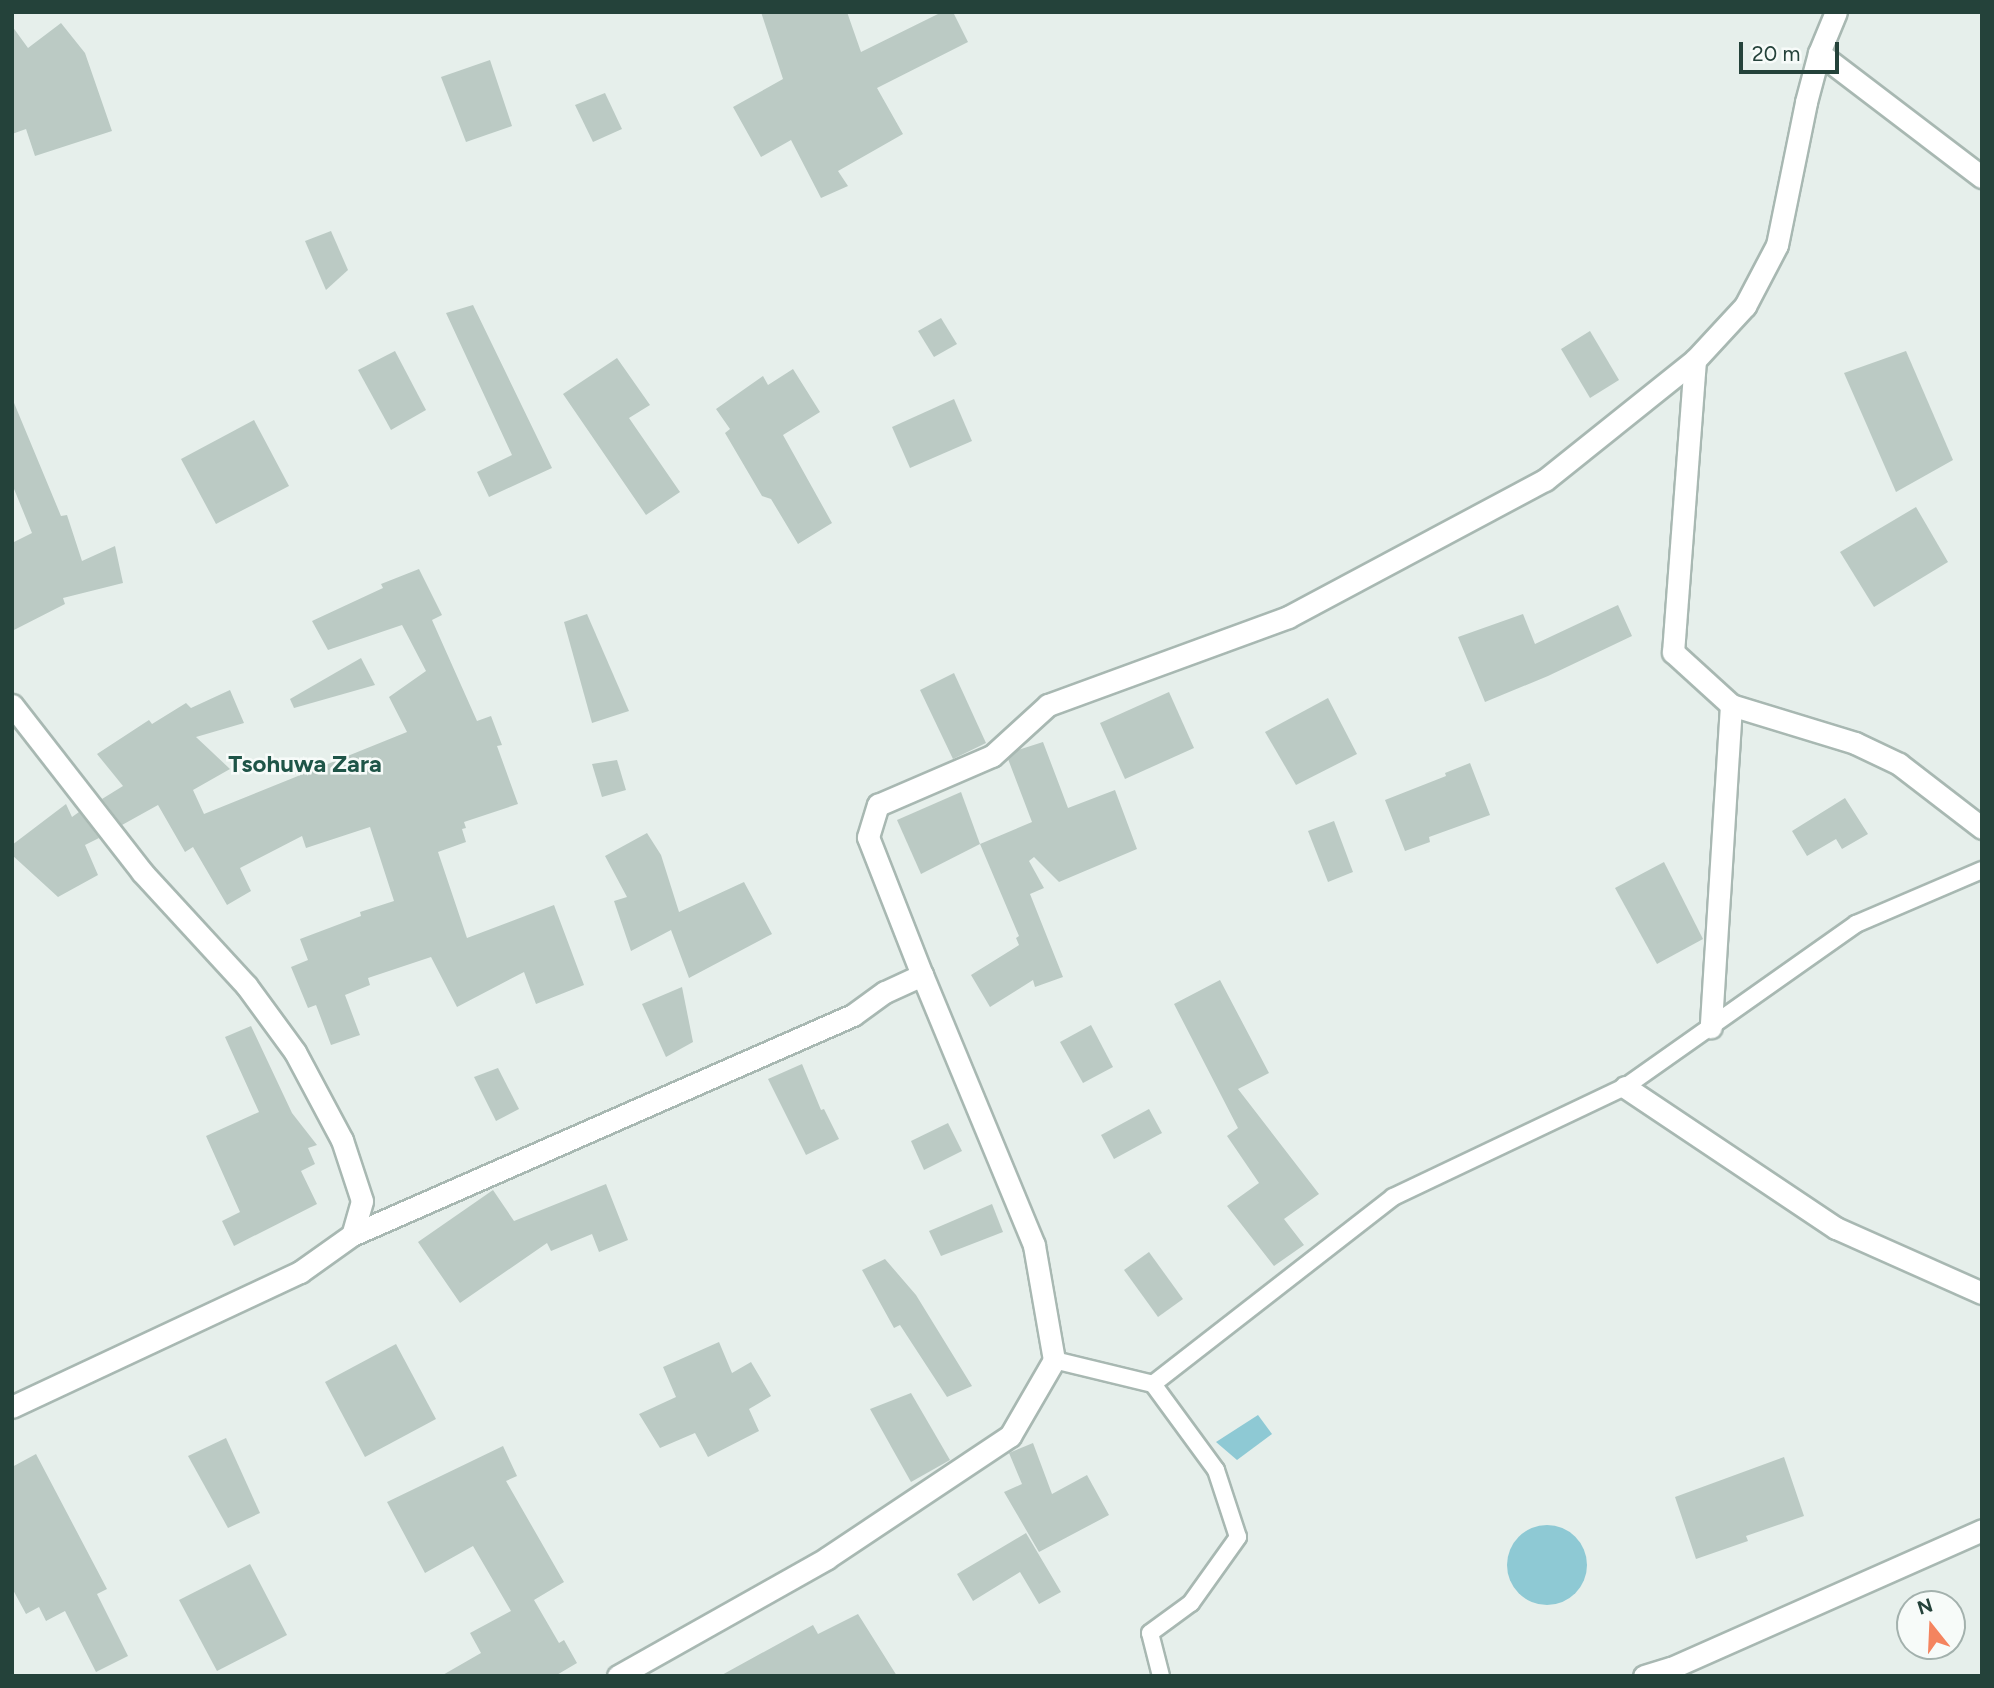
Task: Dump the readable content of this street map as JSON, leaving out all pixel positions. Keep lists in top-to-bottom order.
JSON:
{
  "districts": ["Tsohuwa Zara"],
  "scale_bar": "20 m",
  "north": "top"
}
